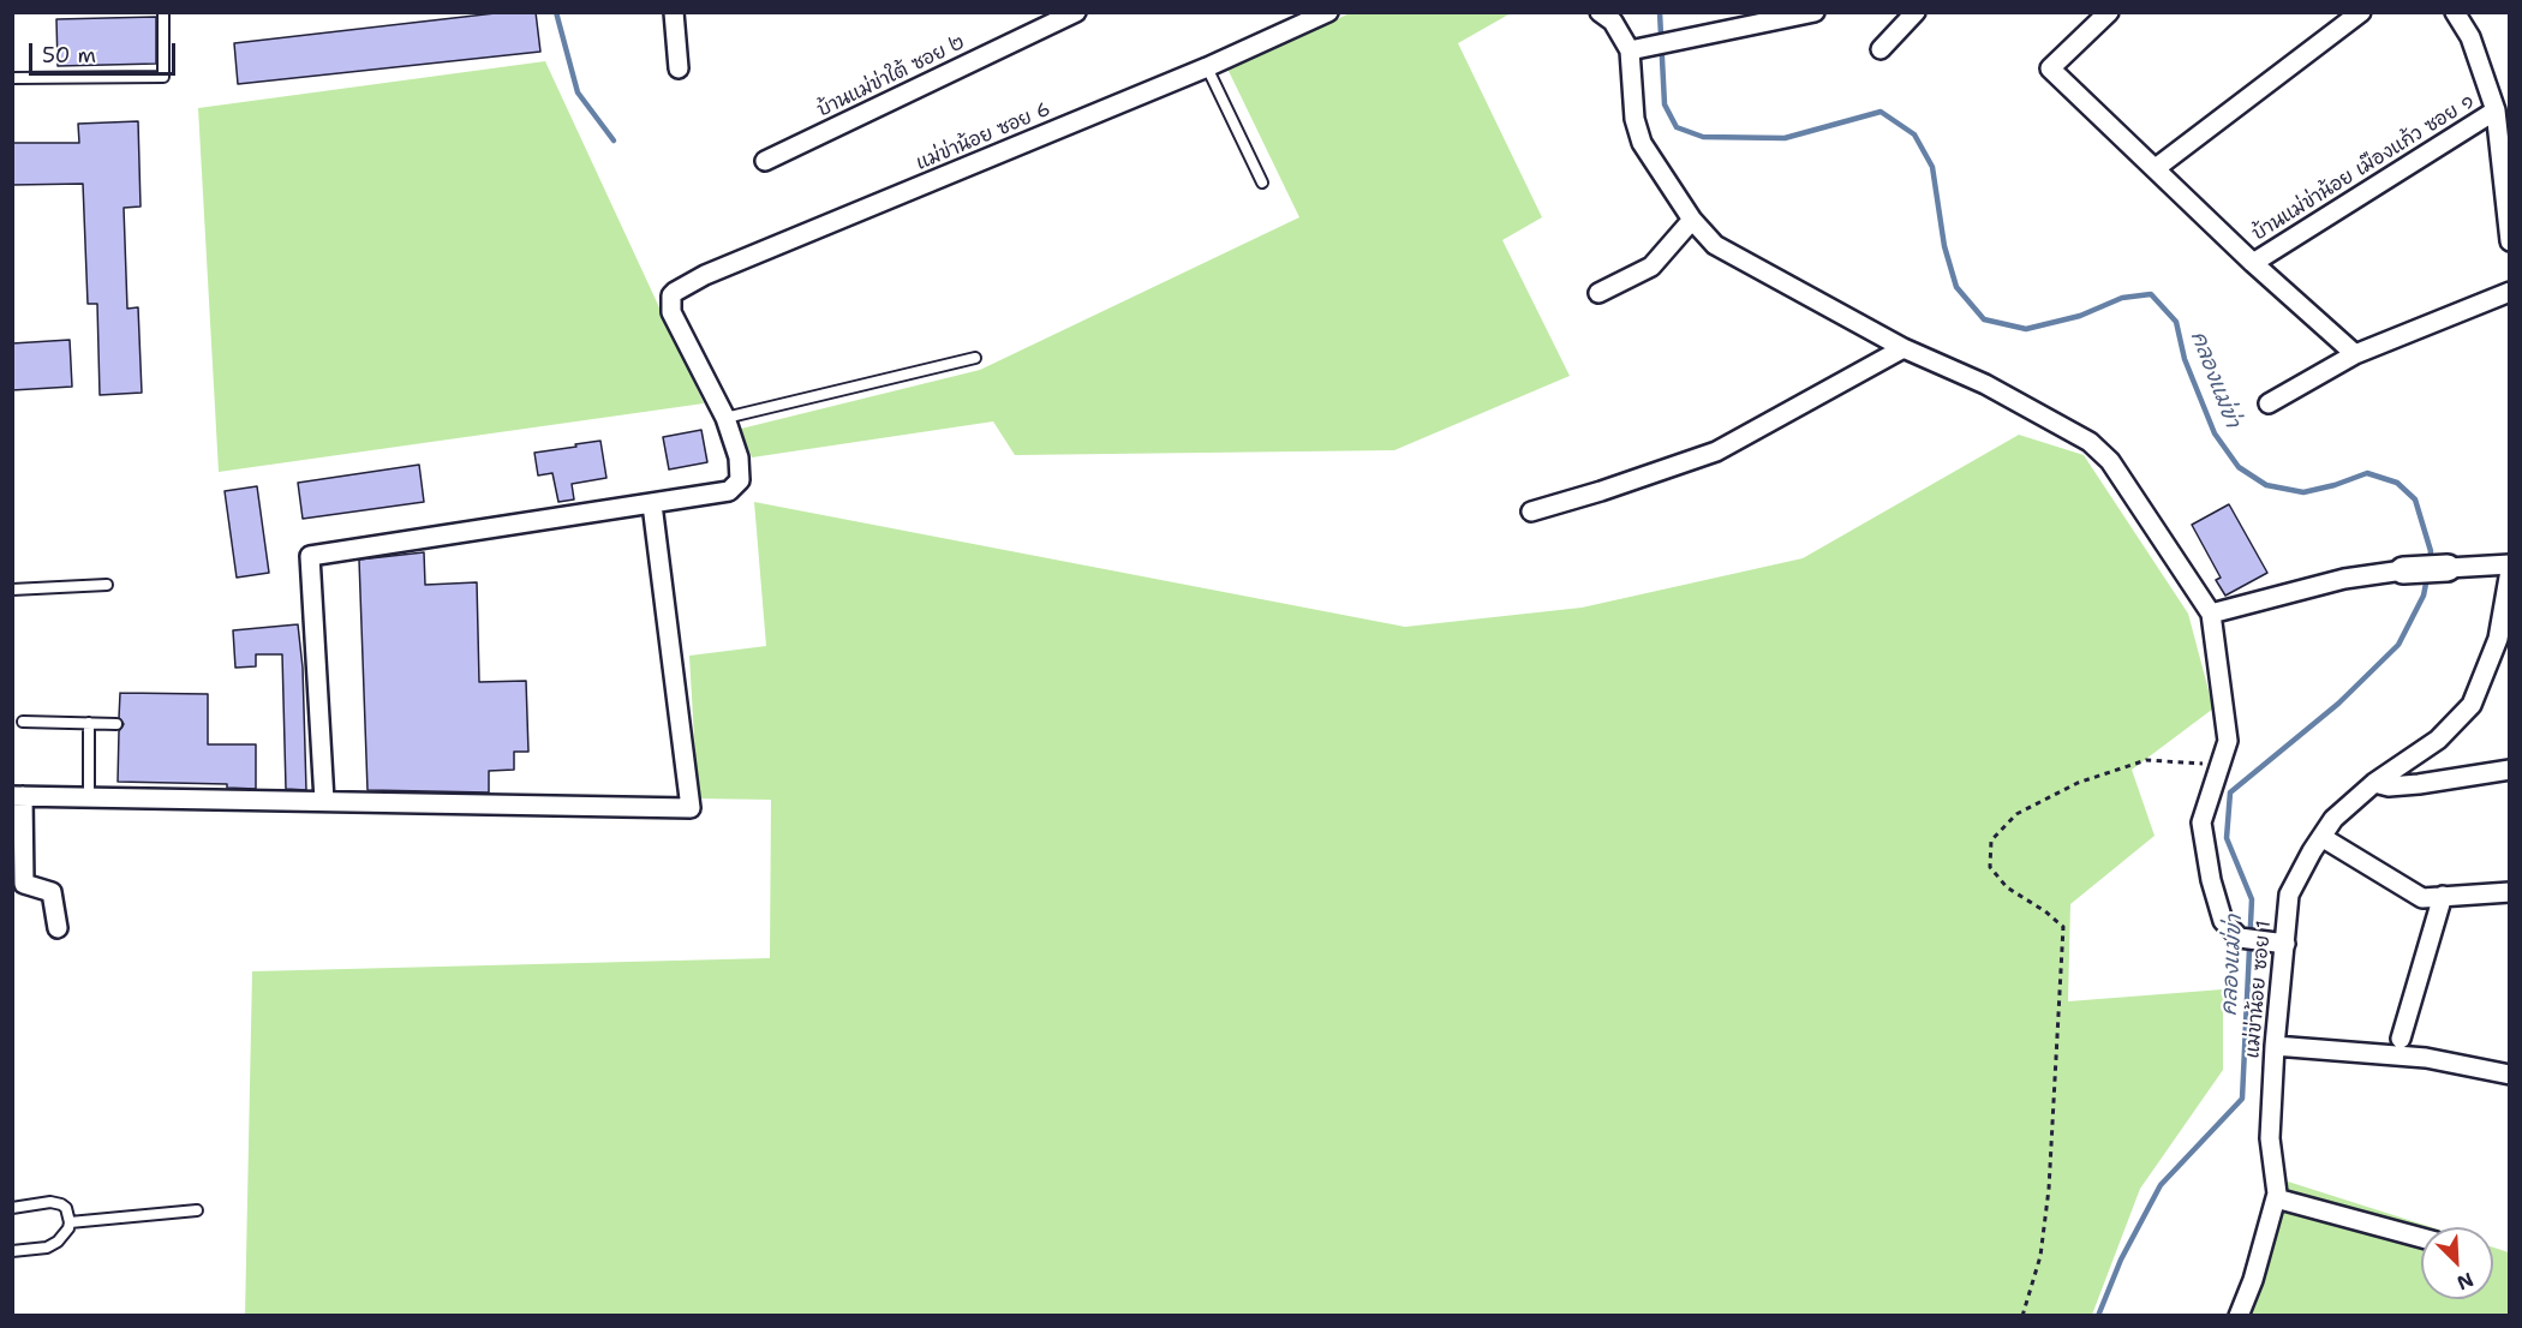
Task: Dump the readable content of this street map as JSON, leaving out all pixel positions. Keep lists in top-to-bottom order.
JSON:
{
  "streets": {
    "street": [
      "บ้านแม่ข่าใต้ ซอย ๒",
      "แม่ข่าน้อย ซอย 6",
      "บ้านแม่ข่าน้อย เมืองแก้ว ซอย ๑",
      "แม่ข่าน้อย ซอย 1"
    ]
  },
  "water": ["คลองแม่ข่า"],
  "scale_bar": "50 m",
  "north": "bottom right"
}
